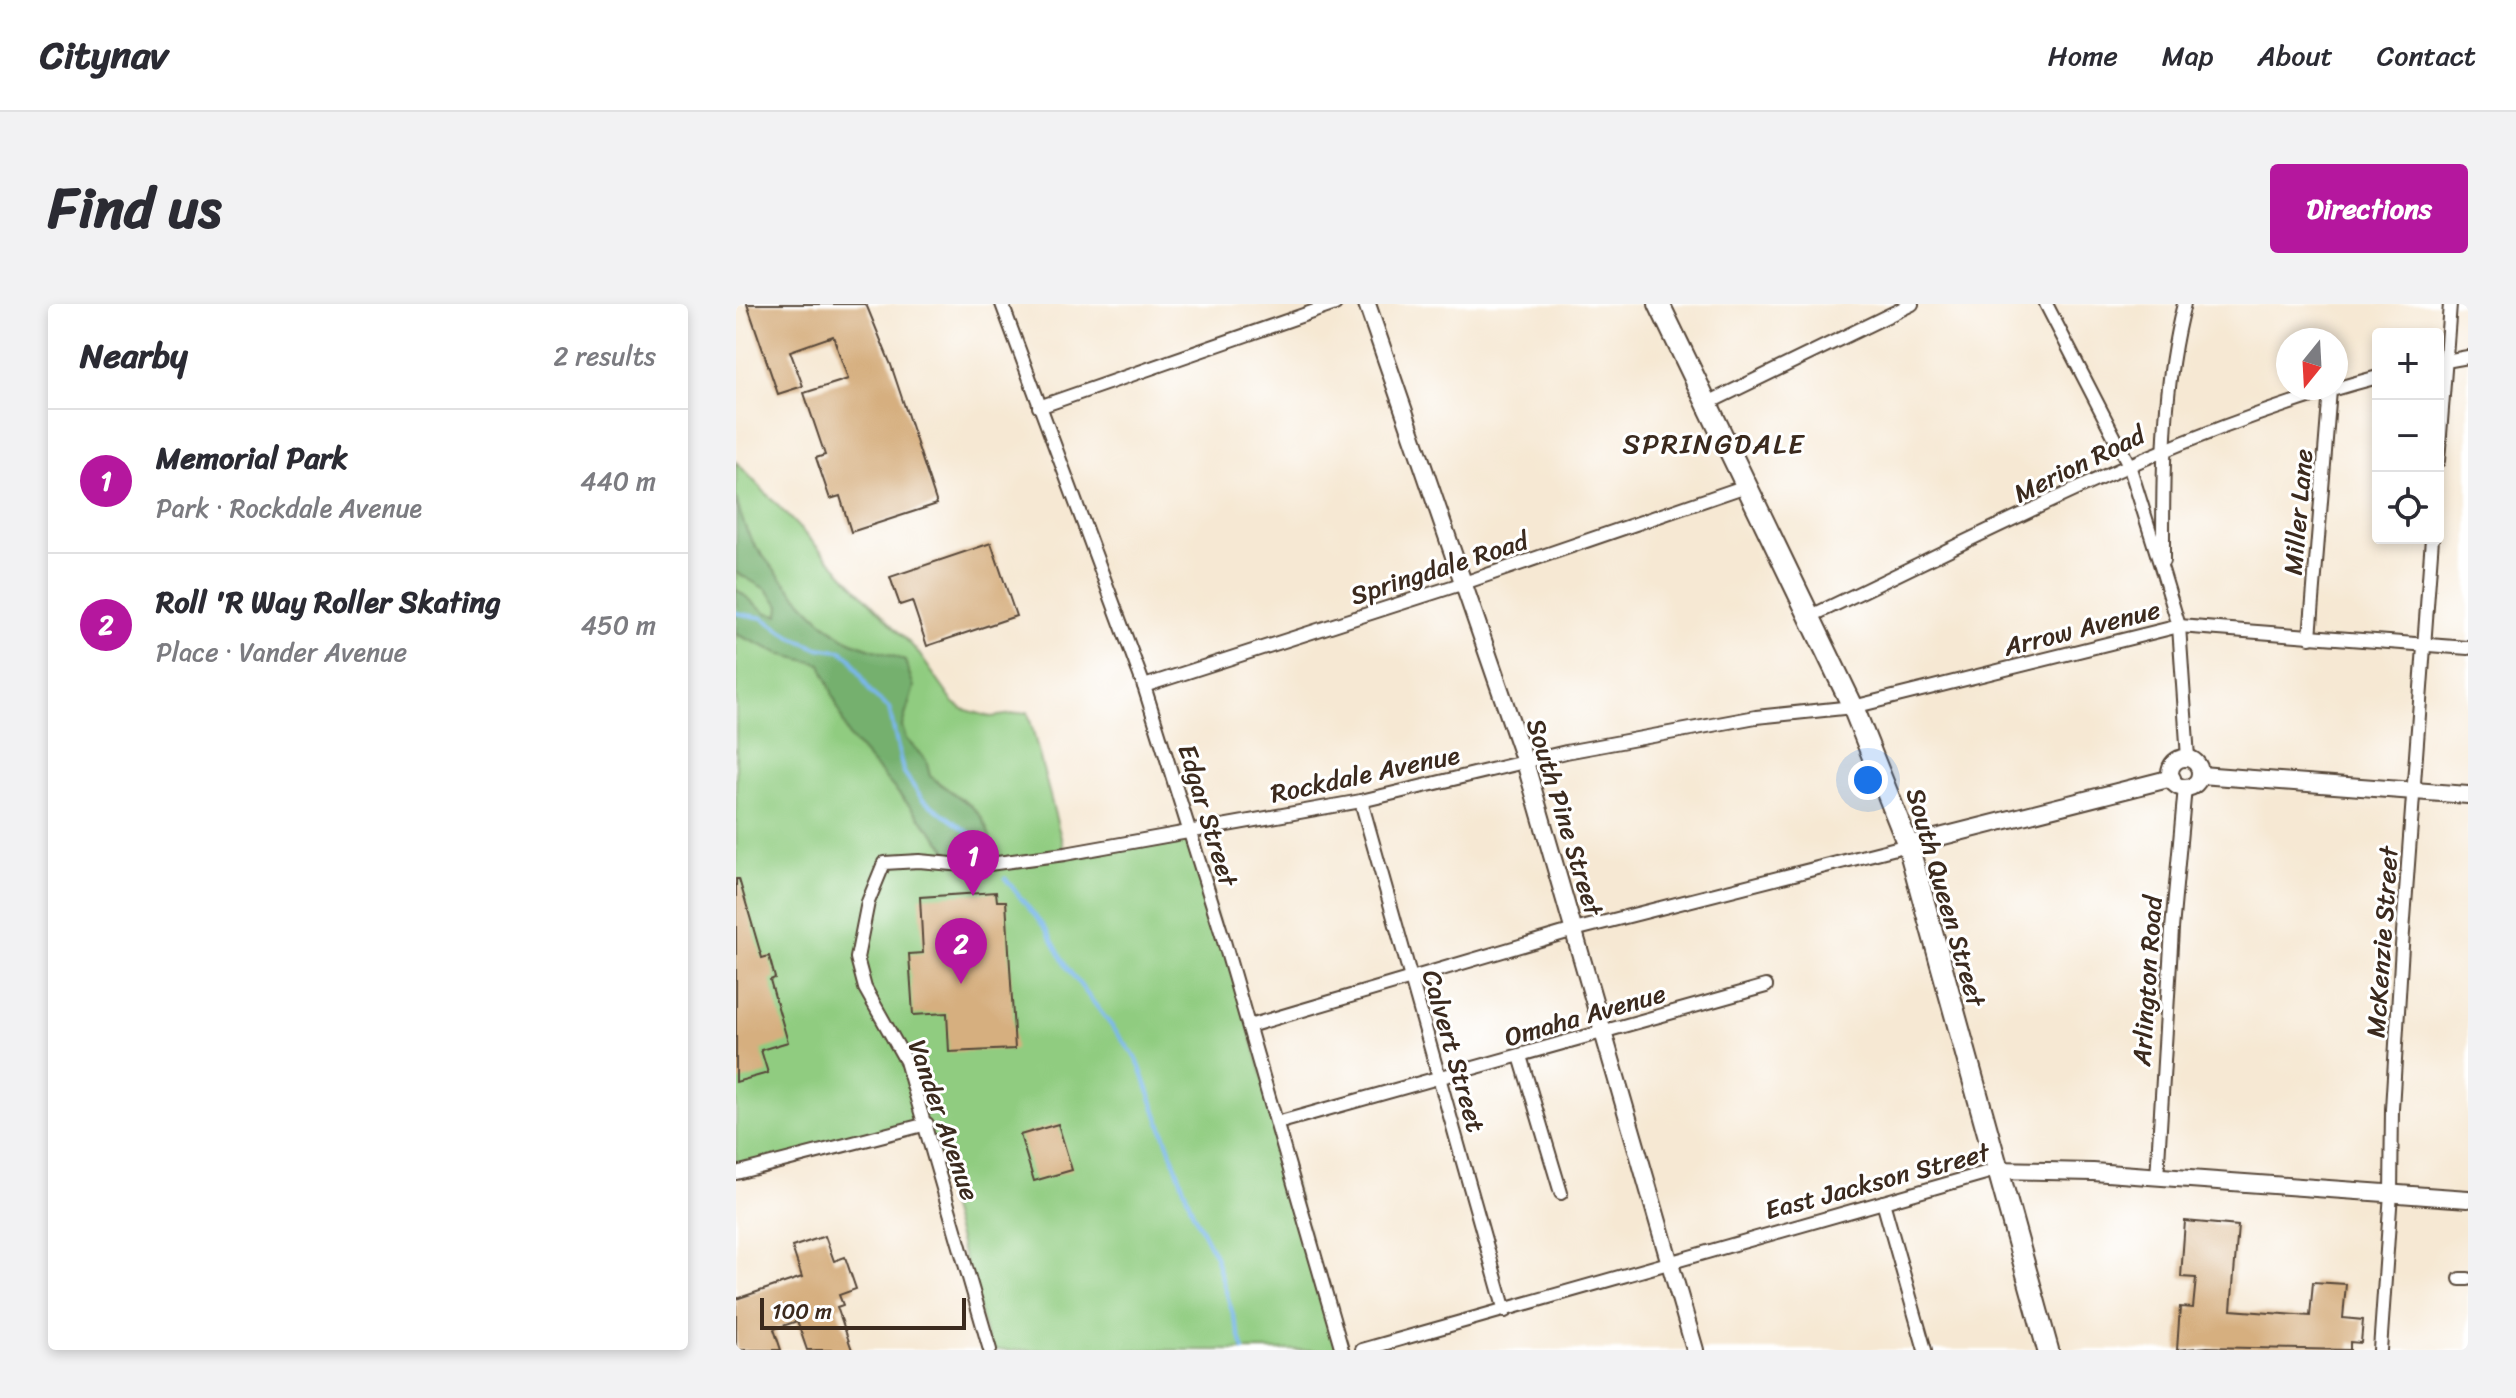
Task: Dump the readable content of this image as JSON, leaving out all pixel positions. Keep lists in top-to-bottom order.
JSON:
{
  "streets": {
    "main road": ["South Queen Street"],
    "street": [
      "Merion Road",
      "Miller Lane",
      "Springdale Road",
      "Arrow Avenue",
      "Rockdale Avenue",
      "Edgar Street",
      "South Pine Street",
      "McKenzie Street",
      "Arlington Road",
      "Omaha Avenue",
      "Calvert Street",
      "Vander Avenue",
      "East Jackson Street"
    ]
  },
  "crossings": [
    ["Merion Road", "South Queen Street"],
    ["Miller Lane", "Arrow Avenue"],
    ["Springdale Road", "Edgar Street"],
    ["Springdale Road", "South Pine Street"],
    ["Springdale Road", "South Queen Street"],
    ["Arrow Avenue", "Rockdale Avenue"],
    ["Arrow Avenue", "South Queen Street"],
    ["Arrow Avenue", "McKenzie Street"],
    ["Rockdale Avenue", "Edgar Street"],
    ["Rockdale Avenue", "South Pine Street"],
    ["Rockdale Avenue", "South Queen Street"],
    ["Rockdale Avenue", "Calvert Street"],
    ["Rockdale Avenue", "Vander Avenue"],
    ["Edgar Street", "Omaha Avenue"],
    ["South Pine Street", "Omaha Avenue"],
    ["South Pine Street", "East Jackson Street"],
    ["South Queen Street", "East Jackson Street"],
    ["McKenzie Street", "East Jackson Street"],
    ["Arlington Road", "East Jackson Street"],
    ["Omaha Avenue", "Calvert Street"],
    ["Calvert Street", "East Jackson Street"]
  ],
  "districts": ["SPRINGDALE"],
  "scale_bar": "100 m",
  "north": "bottom",
  "page": {
    "header": "Citynav",
    "nav": [
      "Home",
      "Map",
      "About",
      "Contact"
    ],
    "title": "Find us",
    "buttons": "Directions",
    "heading": ["Nearby", "2 results"],
    "map_buttons": ["+", "−"],
    "list": [
      {
        "mark": "1",
        "name": "Memorial Park",
        "note": "Park · Rockdale Avenue",
        "value": "440 m"
      },
      {
        "mark": "2",
        "name": "Roll 'R Way Roller Skating",
        "note": "Place · Vander Avenue",
        "value": "450 m"
      }
    ],
    "pins": ["1", "2"],
    "scale": "100 m"
  }
}
